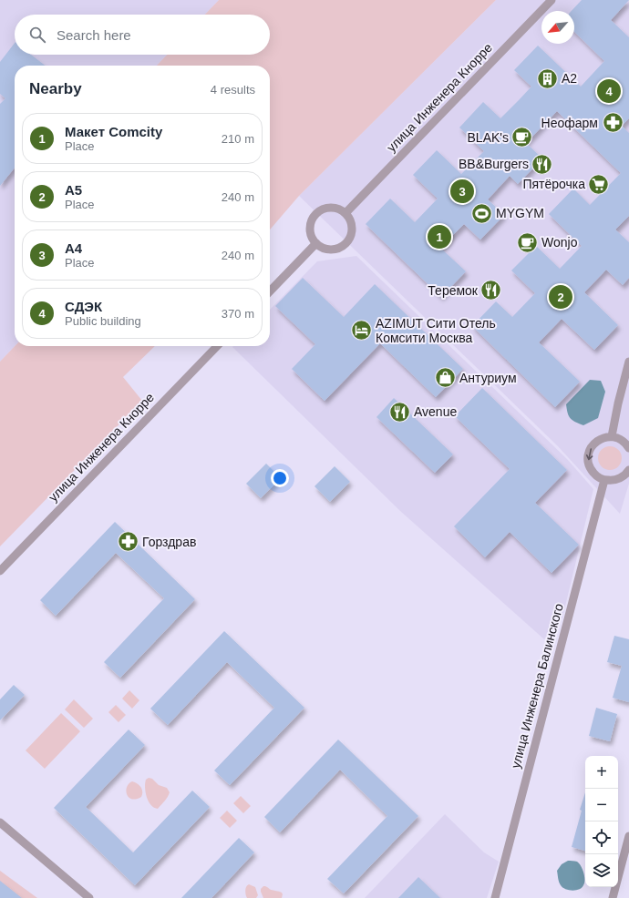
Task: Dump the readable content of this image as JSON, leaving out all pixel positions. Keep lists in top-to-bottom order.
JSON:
{
  "streets": {
    "street": ["улица Инженера Кнорре", "улица Инженера Балинского"]
  },
  "places": {
    "building": ["А2"],
    "pharmacy": ["Неофарм", "Горздрав"],
    "cafe": ["BLAK's", "Wonjo"],
    "restaurant": ["BB&Burgers", "Теремок", "Avenue"],
    "supermarket": ["Пятёрочка"],
    "sports": ["MYGYM"],
    "hotel": ["AZIMUT Сити Отель Комсити Москва"],
    "shop": ["Антуриум"]
  },
  "north": "bottom left",
  "page": {
    "search": "Search here",
    "heading": ["Nearby", "4 results"],
    "pins": [
      "4",
      "3",
      "1",
      "2"
    ],
    "list": [
      {
        "mark": "1",
        "name": "Макет Comcity",
        "note": "Place",
        "value": "210 m"
      },
      {
        "mark": "2",
        "name": "А5",
        "note": "Place",
        "value": "240 m"
      },
      {
        "mark": "3",
        "name": "А4",
        "note": "Place",
        "value": "240 m"
      },
      {
        "mark": "4",
        "name": "СДЭК",
        "note": "Public building",
        "value": "370 m"
      }
    ],
    "map_buttons": ["+", "−"]
  }
}
